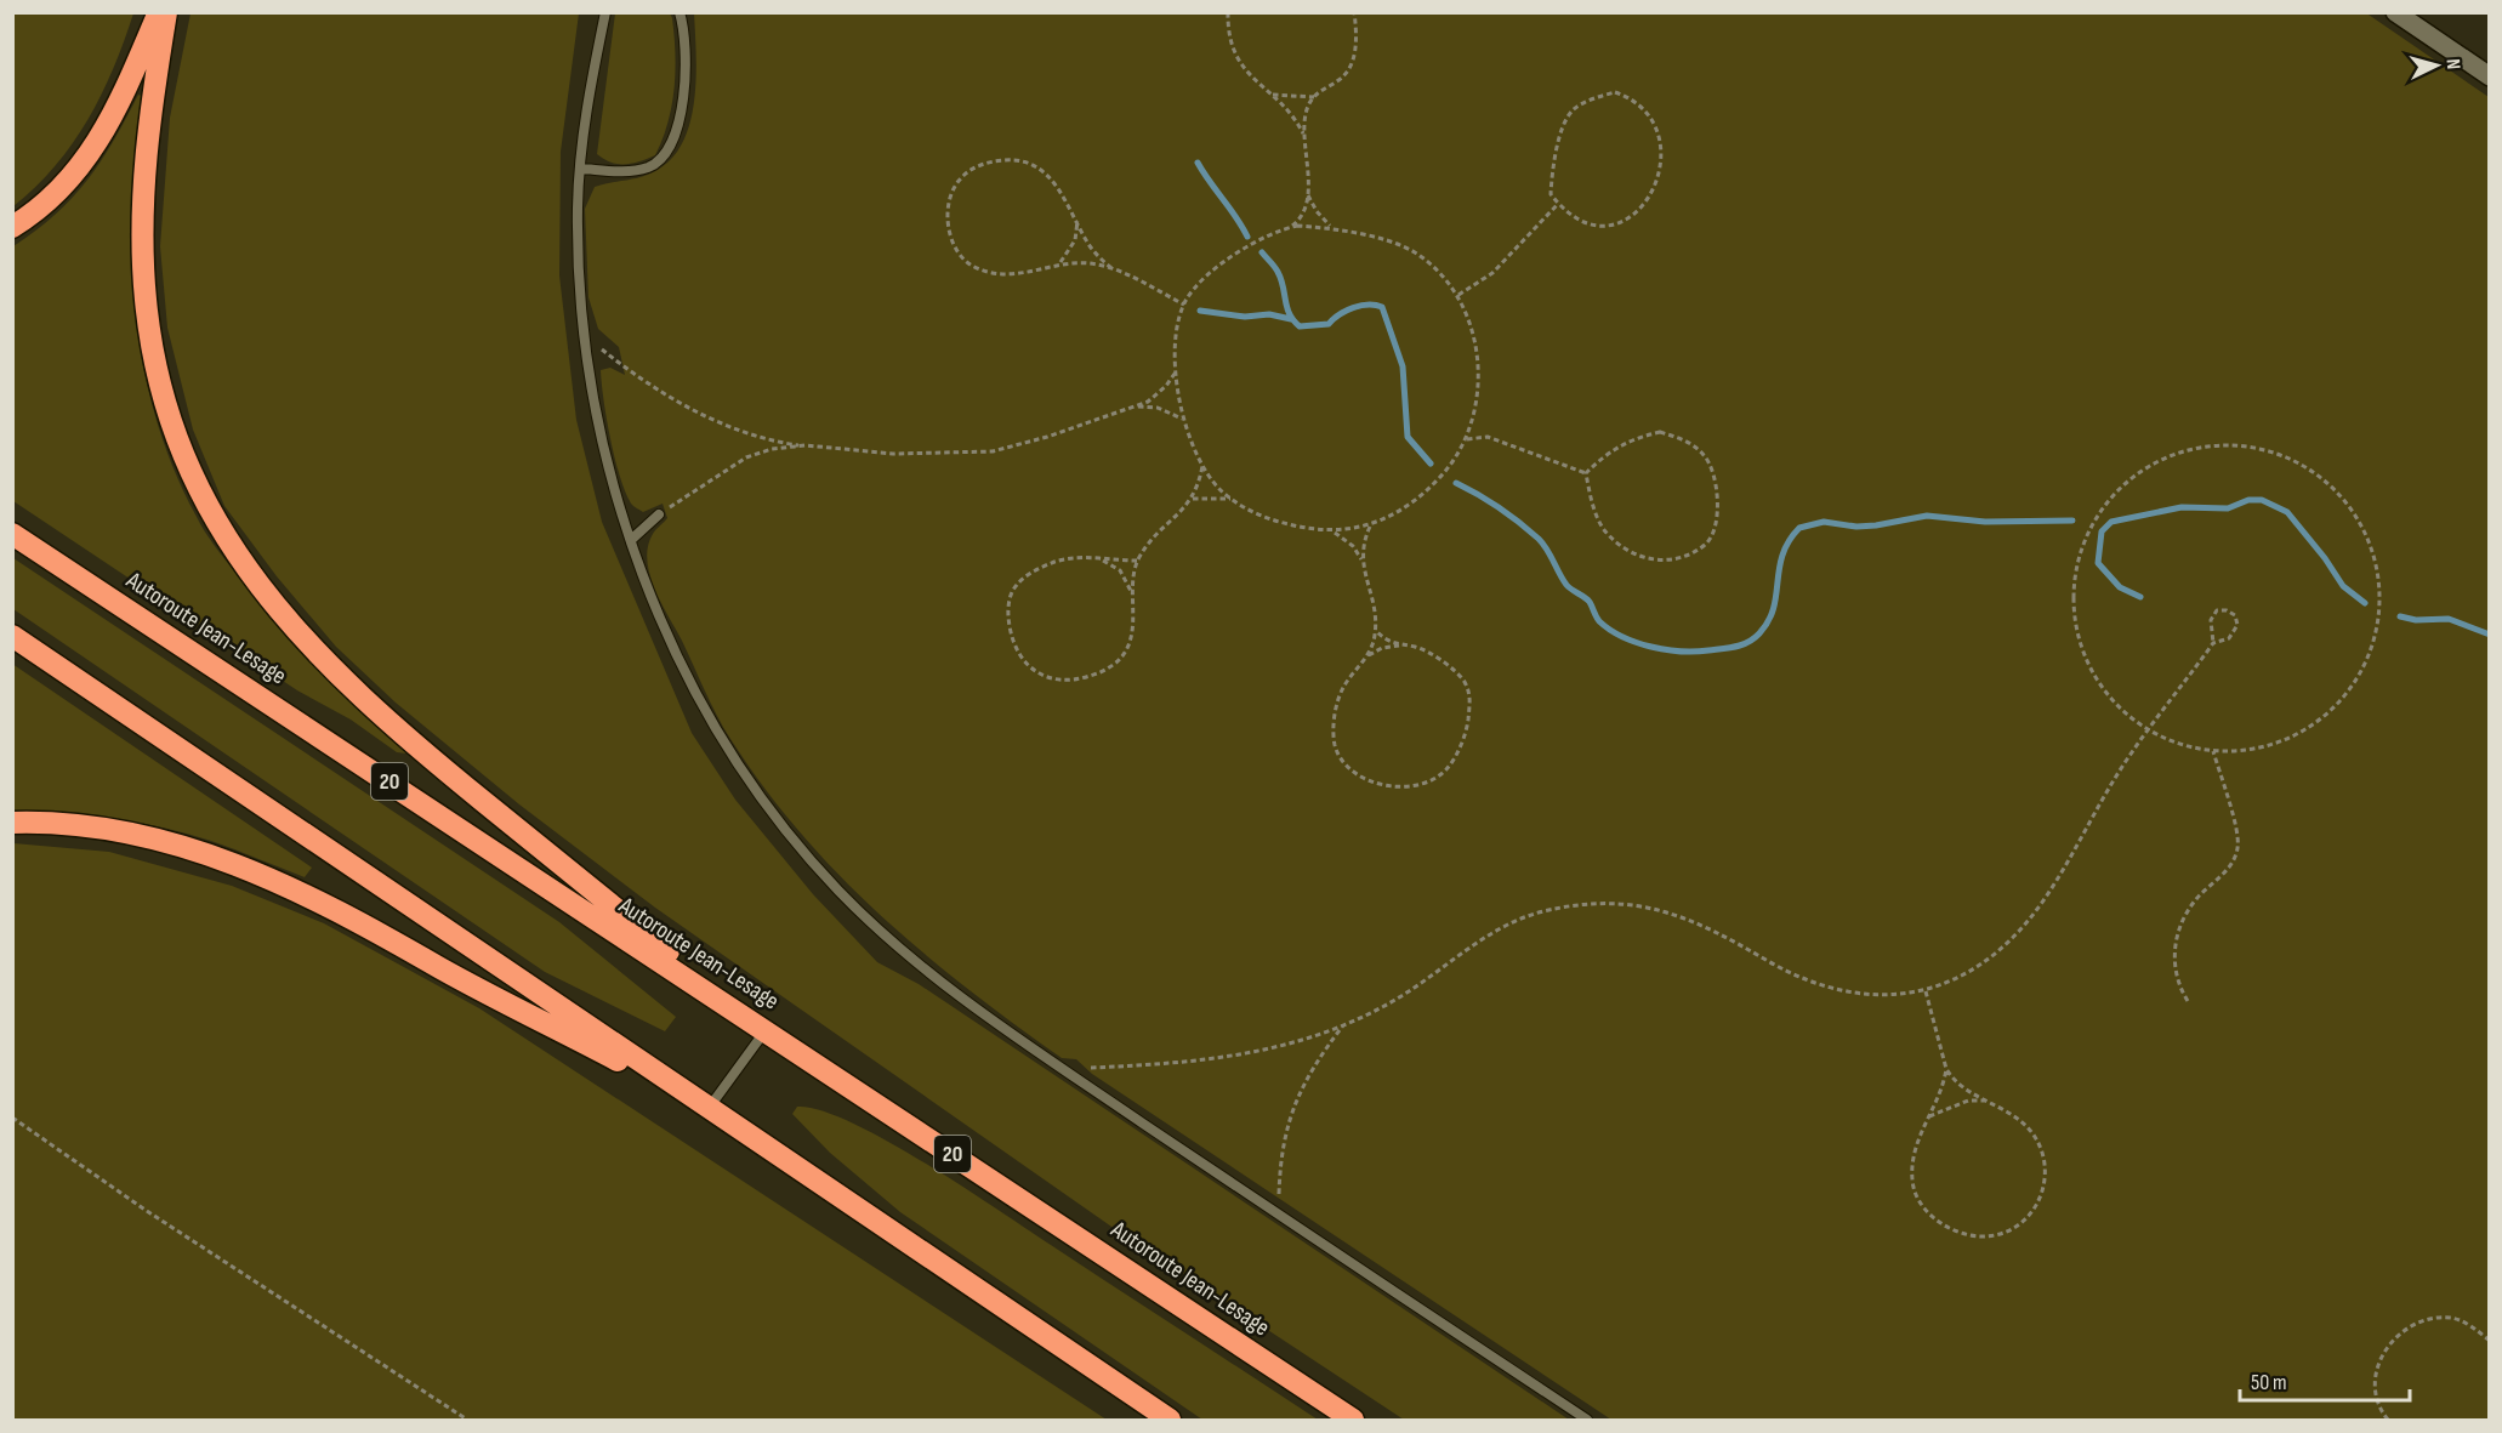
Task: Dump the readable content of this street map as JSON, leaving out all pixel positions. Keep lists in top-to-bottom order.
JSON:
{
  "streets": {
    "highway": ["Autoroute Jean-Lesage", "20"]
  },
  "scale_bar": "50 m",
  "north": "right"
}
